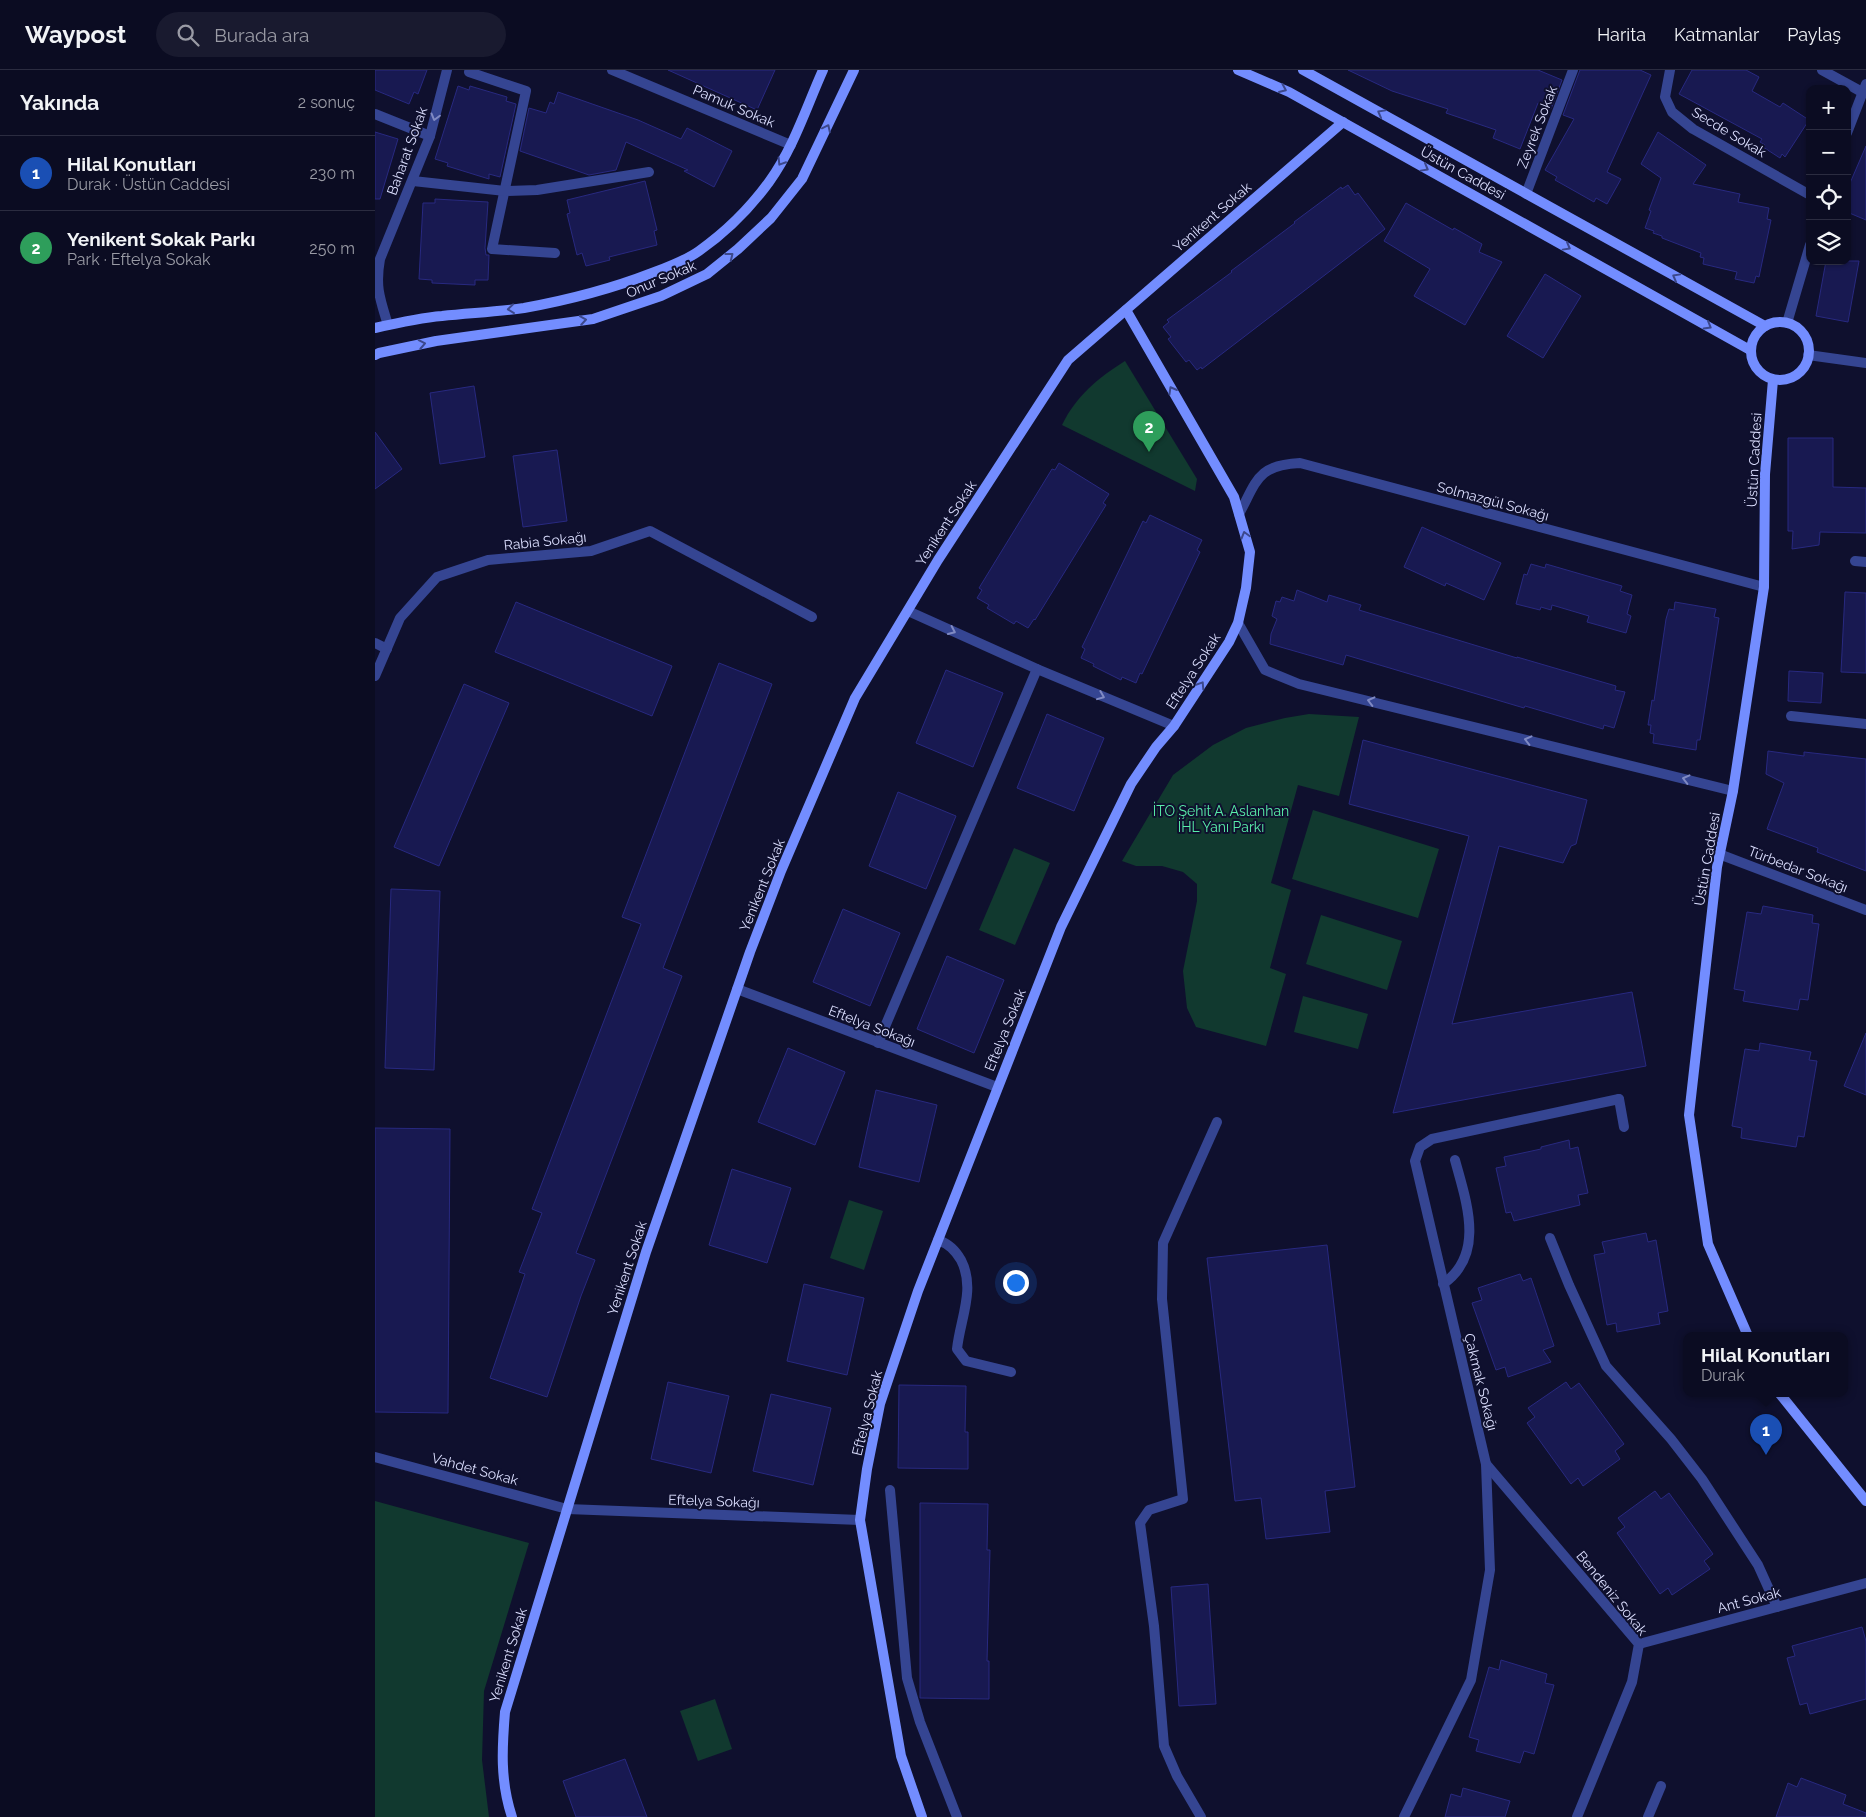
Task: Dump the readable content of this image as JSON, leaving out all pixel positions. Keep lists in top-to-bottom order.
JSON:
{
  "streets": {
    "street": [
      "Pamuk Sokak",
      "Zeyrek Sokak",
      "Secde Sokak",
      "Baharat Sokak",
      "Üstün Caddesi",
      "Yenikent Sokak",
      "Onur Sokak",
      "Solmazgül Sokağı",
      "Rabia Sokağı",
      "Eftelya Sokak",
      "Türbedar Sokağı",
      "Eftelya Sokağı",
      "Çakmak Sokağı",
      "Vahdet Sokak",
      "Bendeniz Sokak",
      "Ant Sokak"
    ]
  },
  "crossings": [
    ["Pamuk Sokak", "Onur Sokak"],
    ["Zeyrek Sokak", "Üstün Caddesi"],
    ["Baharat Sokak", "Onur Sokak"],
    ["Üstün Caddesi", "Yenikent Sokak"],
    ["Üstün Caddesi", "Solmazgül Sokağı"],
    ["Üstün Caddesi", "Türbedar Sokağı"],
    ["Yenikent Sokak", "Eftelya Sokak"],
    ["Yenikent Sokak", "Eftelya Sokağı"],
    ["Yenikent Sokak", "Vahdet Sokak"],
    ["Solmazgül Sokağı", "Eftelya Sokak"],
    ["Eftelya Sokak", "Eftelya Sokağı"],
    ["Eftelya Sokağı", "Vahdet Sokak"],
    ["Çakmak Sokağı", "Bendeniz Sokak"],
    ["Bendeniz Sokak", "Ant Sokak"]
  ],
  "parks": ["İTO Şehit A. Aslanhan İHL Yanı Parkı"],
  "page": {
    "header": "Waypost",
    "search": "Burada ara",
    "nav": ["Harita", "Katmanlar", "Paylaş"],
    "heading": ["Yakında", "2 sonuç"],
    "map_buttons": ["+", "−"],
    "list": [
      {
        "mark": "1",
        "name": "Hilal Konutları",
        "note": "Durak · Üstün Caddesi",
        "value": "230 m"
      },
      {
        "mark": "2",
        "name": "Yenikent Sokak Parkı",
        "note": "Park · Eftelya Sokak",
        "value": "250 m"
      }
    ],
    "pins": ["2", "1"],
    "popup": ["Hilal Konutları", "Durak"]
  }
}
